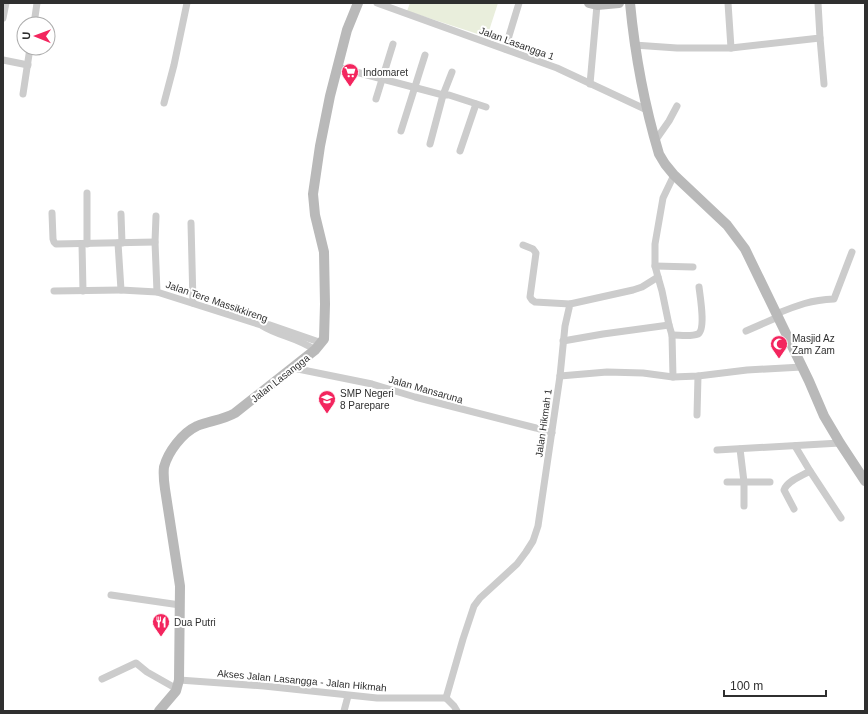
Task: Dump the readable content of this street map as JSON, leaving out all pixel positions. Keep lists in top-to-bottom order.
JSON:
{
  "streets": {
    "street": [
      "Jalan Lasangga 1",
      "Jalan Tere Massikkireng",
      "Jalan Lasangga",
      "Jalan Mansaruna",
      "Jalan Hikmah 1",
      "Akses Jalan Lasangga - Jalan Hikmah"
    ]
  },
  "crossings": [
    ["Jalan Tere Massikkireng", "Jalan Lasangga"],
    ["Jalan Lasangga", "Jalan Mansaruna"],
    ["Jalan Lasangga", "Akses Jalan Lasangga - Jalan Hikmah"],
    ["Jalan Mansaruna", "Jalan Hikmah 1"],
    ["Jalan Hikmah 1", "Akses Jalan Lasangga - Jalan Hikmah"]
  ],
  "places": {
    "supermarket": ["Indomaret"],
    "mosque": ["Masjid Az Zam Zam"],
    "school or university": ["SMP Negeri 8 Parepare"],
    "restaurant": ["Dua Putri"]
  },
  "scale_bar": "100 m",
  "north": "left"
}
